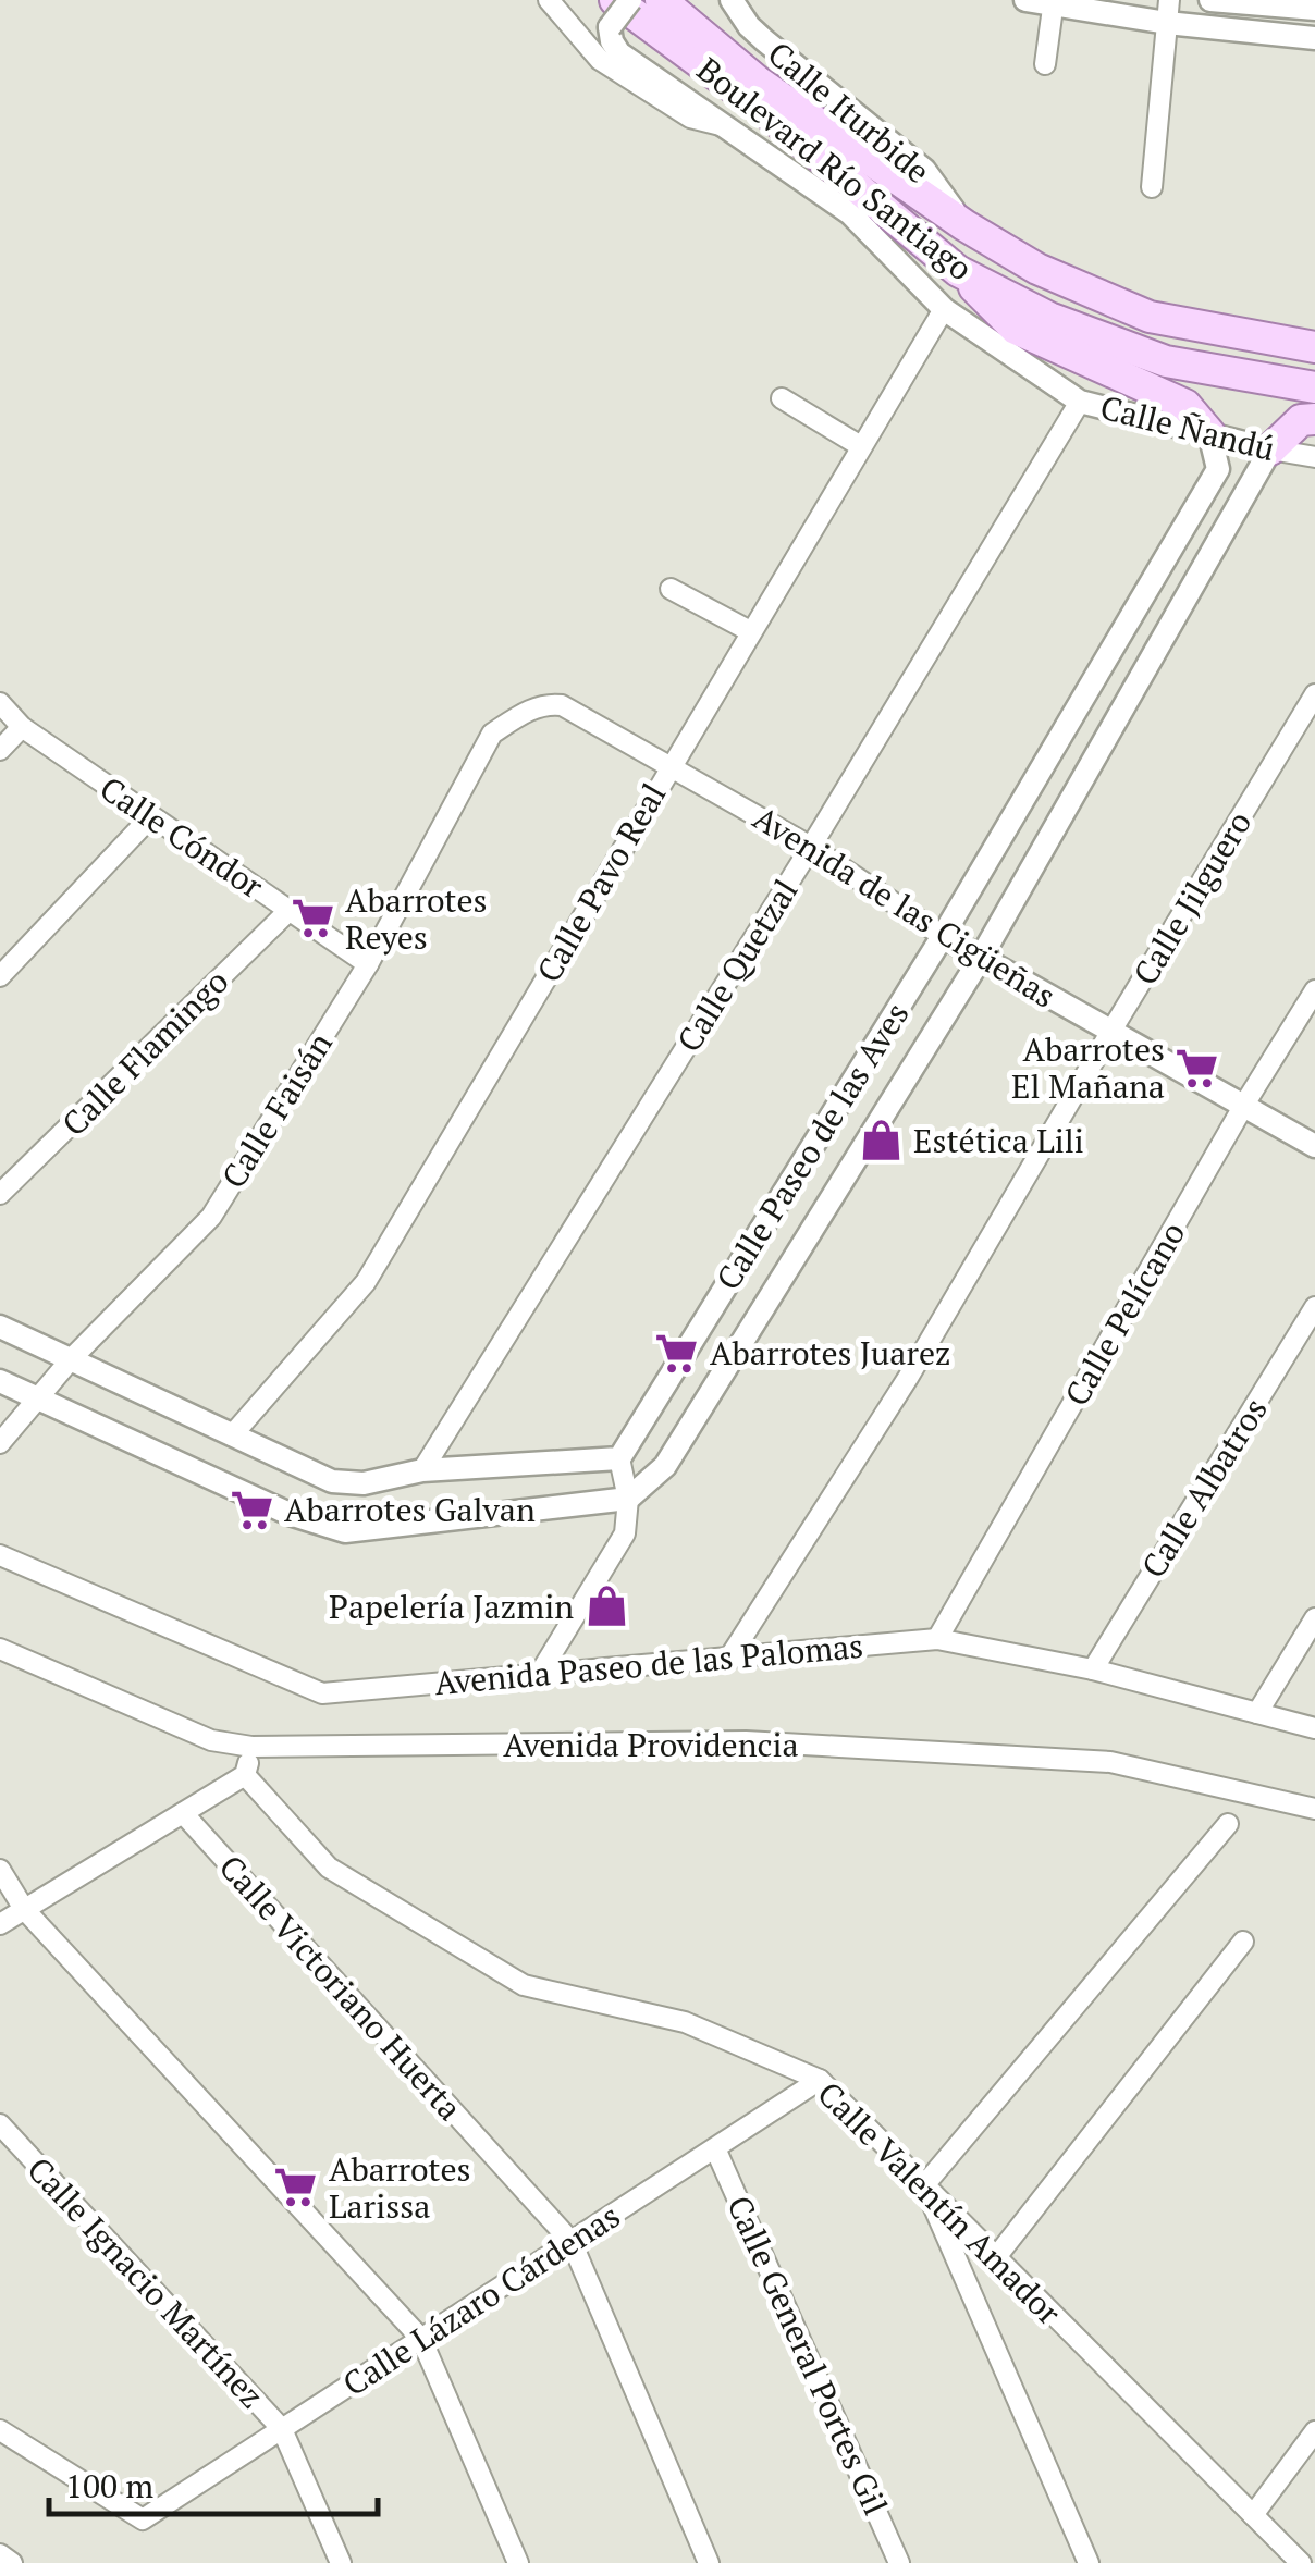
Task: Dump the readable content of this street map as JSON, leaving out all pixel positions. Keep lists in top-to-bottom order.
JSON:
{
  "streets": {
    "main road": ["Boulevard Río Santiago"],
    "street": [
      "Calle Iturbide",
      "Calle Ñandú",
      "Calle Cóndor",
      "Calle Pavo Real",
      "Calle Jilguero",
      "Avenida de las Cigüeñas",
      "Calle Quetzal",
      "Calle Flamingo",
      "Calle Faisán",
      "Calle Paseo de las Aves",
      "Calle Pelícano",
      "Calle Albatros",
      "Avenida Paseo de las Palomas",
      "Avenida Providencia",
      "Calle Victoriano Huerta",
      "Calle Valentín Amador",
      "Calle Ignacio Martínez",
      "Calle Lázaro Cárdenas",
      "Calle General Portes Gil"
    ]
  },
  "crossings": [
    ["Calle Iturbide", "Boulevard Río Santiago"],
    ["Boulevard Río Santiago", "Calle Ñandú"],
    ["Calle Ñandú", "Calle Pavo Real"],
    ["Calle Ñandú", "Calle Quetzal"],
    ["Calle Ñandú", "Calle Paseo de las Aves"],
    ["Calle Cóndor", "Calle Flamingo"],
    ["Calle Cóndor", "Calle Faisán"],
    ["Calle Pavo Real", "Avenida de las Cigüeñas"],
    ["Calle Jilguero", "Avenida de las Cigüeñas"],
    ["Calle Jilguero", "Avenida Paseo de las Palomas"],
    ["Avenida de las Cigüeñas", "Calle Quetzal"],
    ["Avenida de las Cigüeñas", "Calle Faisán"],
    ["Avenida de las Cigüeñas", "Calle Paseo de las Aves"],
    ["Avenida de las Cigüeñas", "Calle Pelícano"],
    ["Calle Pelícano", "Avenida Paseo de las Palomas"],
    ["Calle Albatros", "Avenida Paseo de las Palomas"],
    ["Calle Victoriano Huerta", "Calle Lázaro Cárdenas"],
    ["Calle Valentín Amador", "Calle Lázaro Cárdenas"],
    ["Calle Ignacio Martínez", "Calle Lázaro Cárdenas"],
    ["Calle Lázaro Cárdenas", "Calle General Portes Gil"]
  ],
  "places": {
    "supermarket": [
      "Abarrotes Reyes",
      "Abarrotes El Mañana",
      "Abarrotes Juarez",
      "Abarrotes Galvan",
      "Abarrotes Larissa"
    ],
    "shop": ["Estética Lili", "Papelería Jazmin"]
  },
  "scale_bar": "100 m"
}
